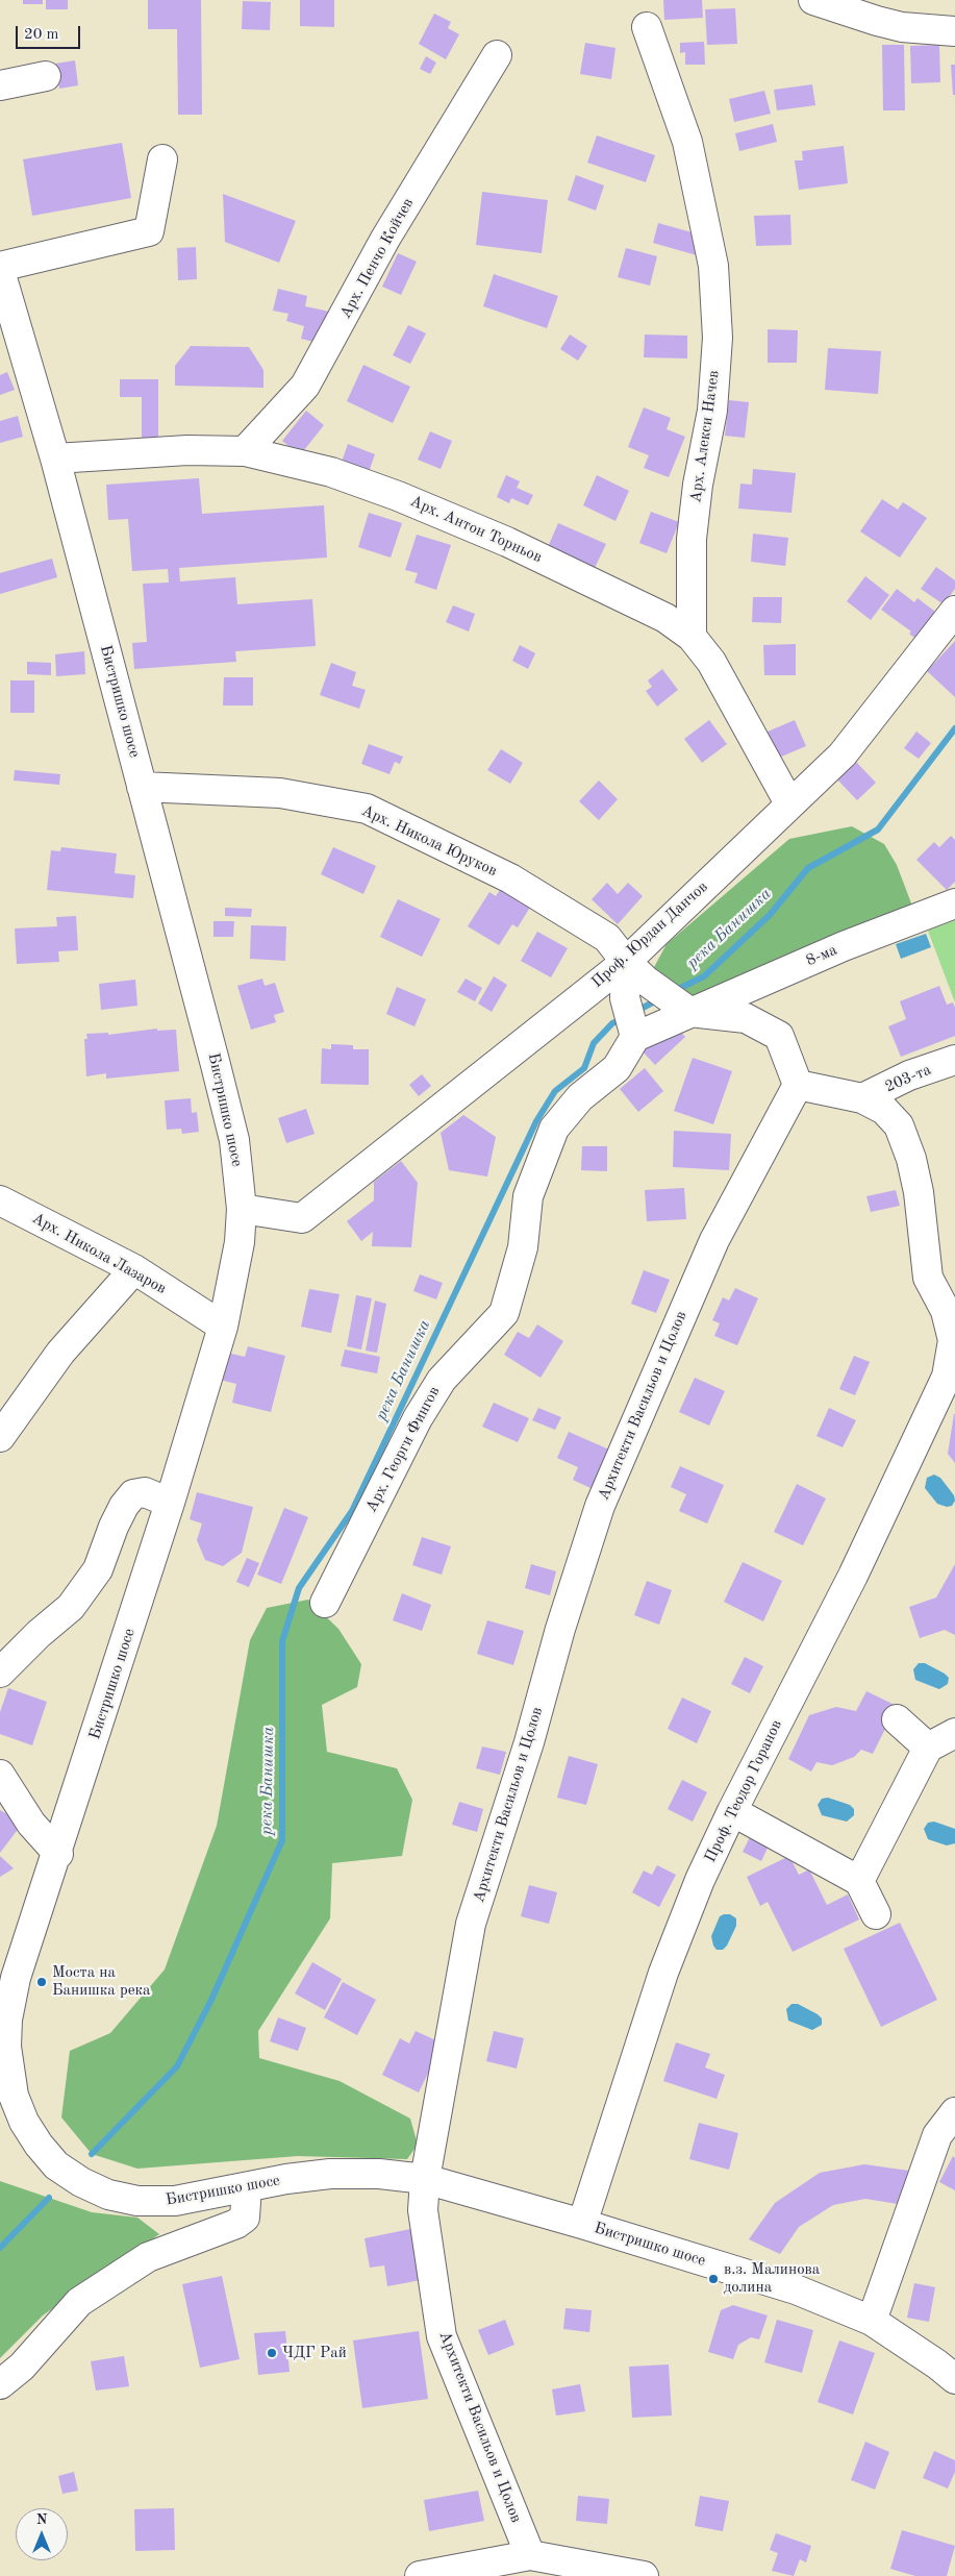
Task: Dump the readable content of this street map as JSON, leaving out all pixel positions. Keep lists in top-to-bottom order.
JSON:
{
  "streets": {
    "street": [
      "Арх. Пенчо Койчев",
      "Арх. Алекси Начев",
      "Арх. Антон Торньов",
      "Бистришко шосе",
      "Арх. Никола Юруков",
      "Проф. Юрдан Данчов",
      "8-ма",
      "203-та",
      "Арх. Никола Лазаров",
      "Архитекти Васильов и Цолов",
      "Арх. Георги Фингов",
      "Проф. Теодор Горанов"
    ]
  },
  "crossings": [
    ["Арх. Пенчо Койчев", "Арх. Антон Торньов"],
    ["Арх. Алекси Начев", "Арх. Антон Торньов"],
    ["Арх. Антон Торньов", "Бистришко шосе"],
    ["Арх. Антон Торньов", "Проф. Юрдан Данчов"],
    ["Бистришко шосе", "Арх. Никола Юруков"],
    ["Бистришко шосе", "Проф. Юрдан Данчов"],
    ["Бистришко шосе", "Арх. Никола Лазаров"],
    ["Бистришко шосе", "Архитекти Васильов и Цолов"],
    ["Бистришко шосе", "Проф. Теодор Горанов"],
    ["Арх. Никола Юруков", "Проф. Юрдан Данчов"],
    ["203-та", "Проф. Теодор Горанов"],
    ["Архитекти Васильов и Цолов", "Проф. Теодор Горанов"]
  ],
  "water": ["река Банишка"],
  "places": ["Моста на Банишка река", "в.з. Малинова долина", "ЧДГ Рай"],
  "scale_bar": "20 m",
  "north": "top"
}
